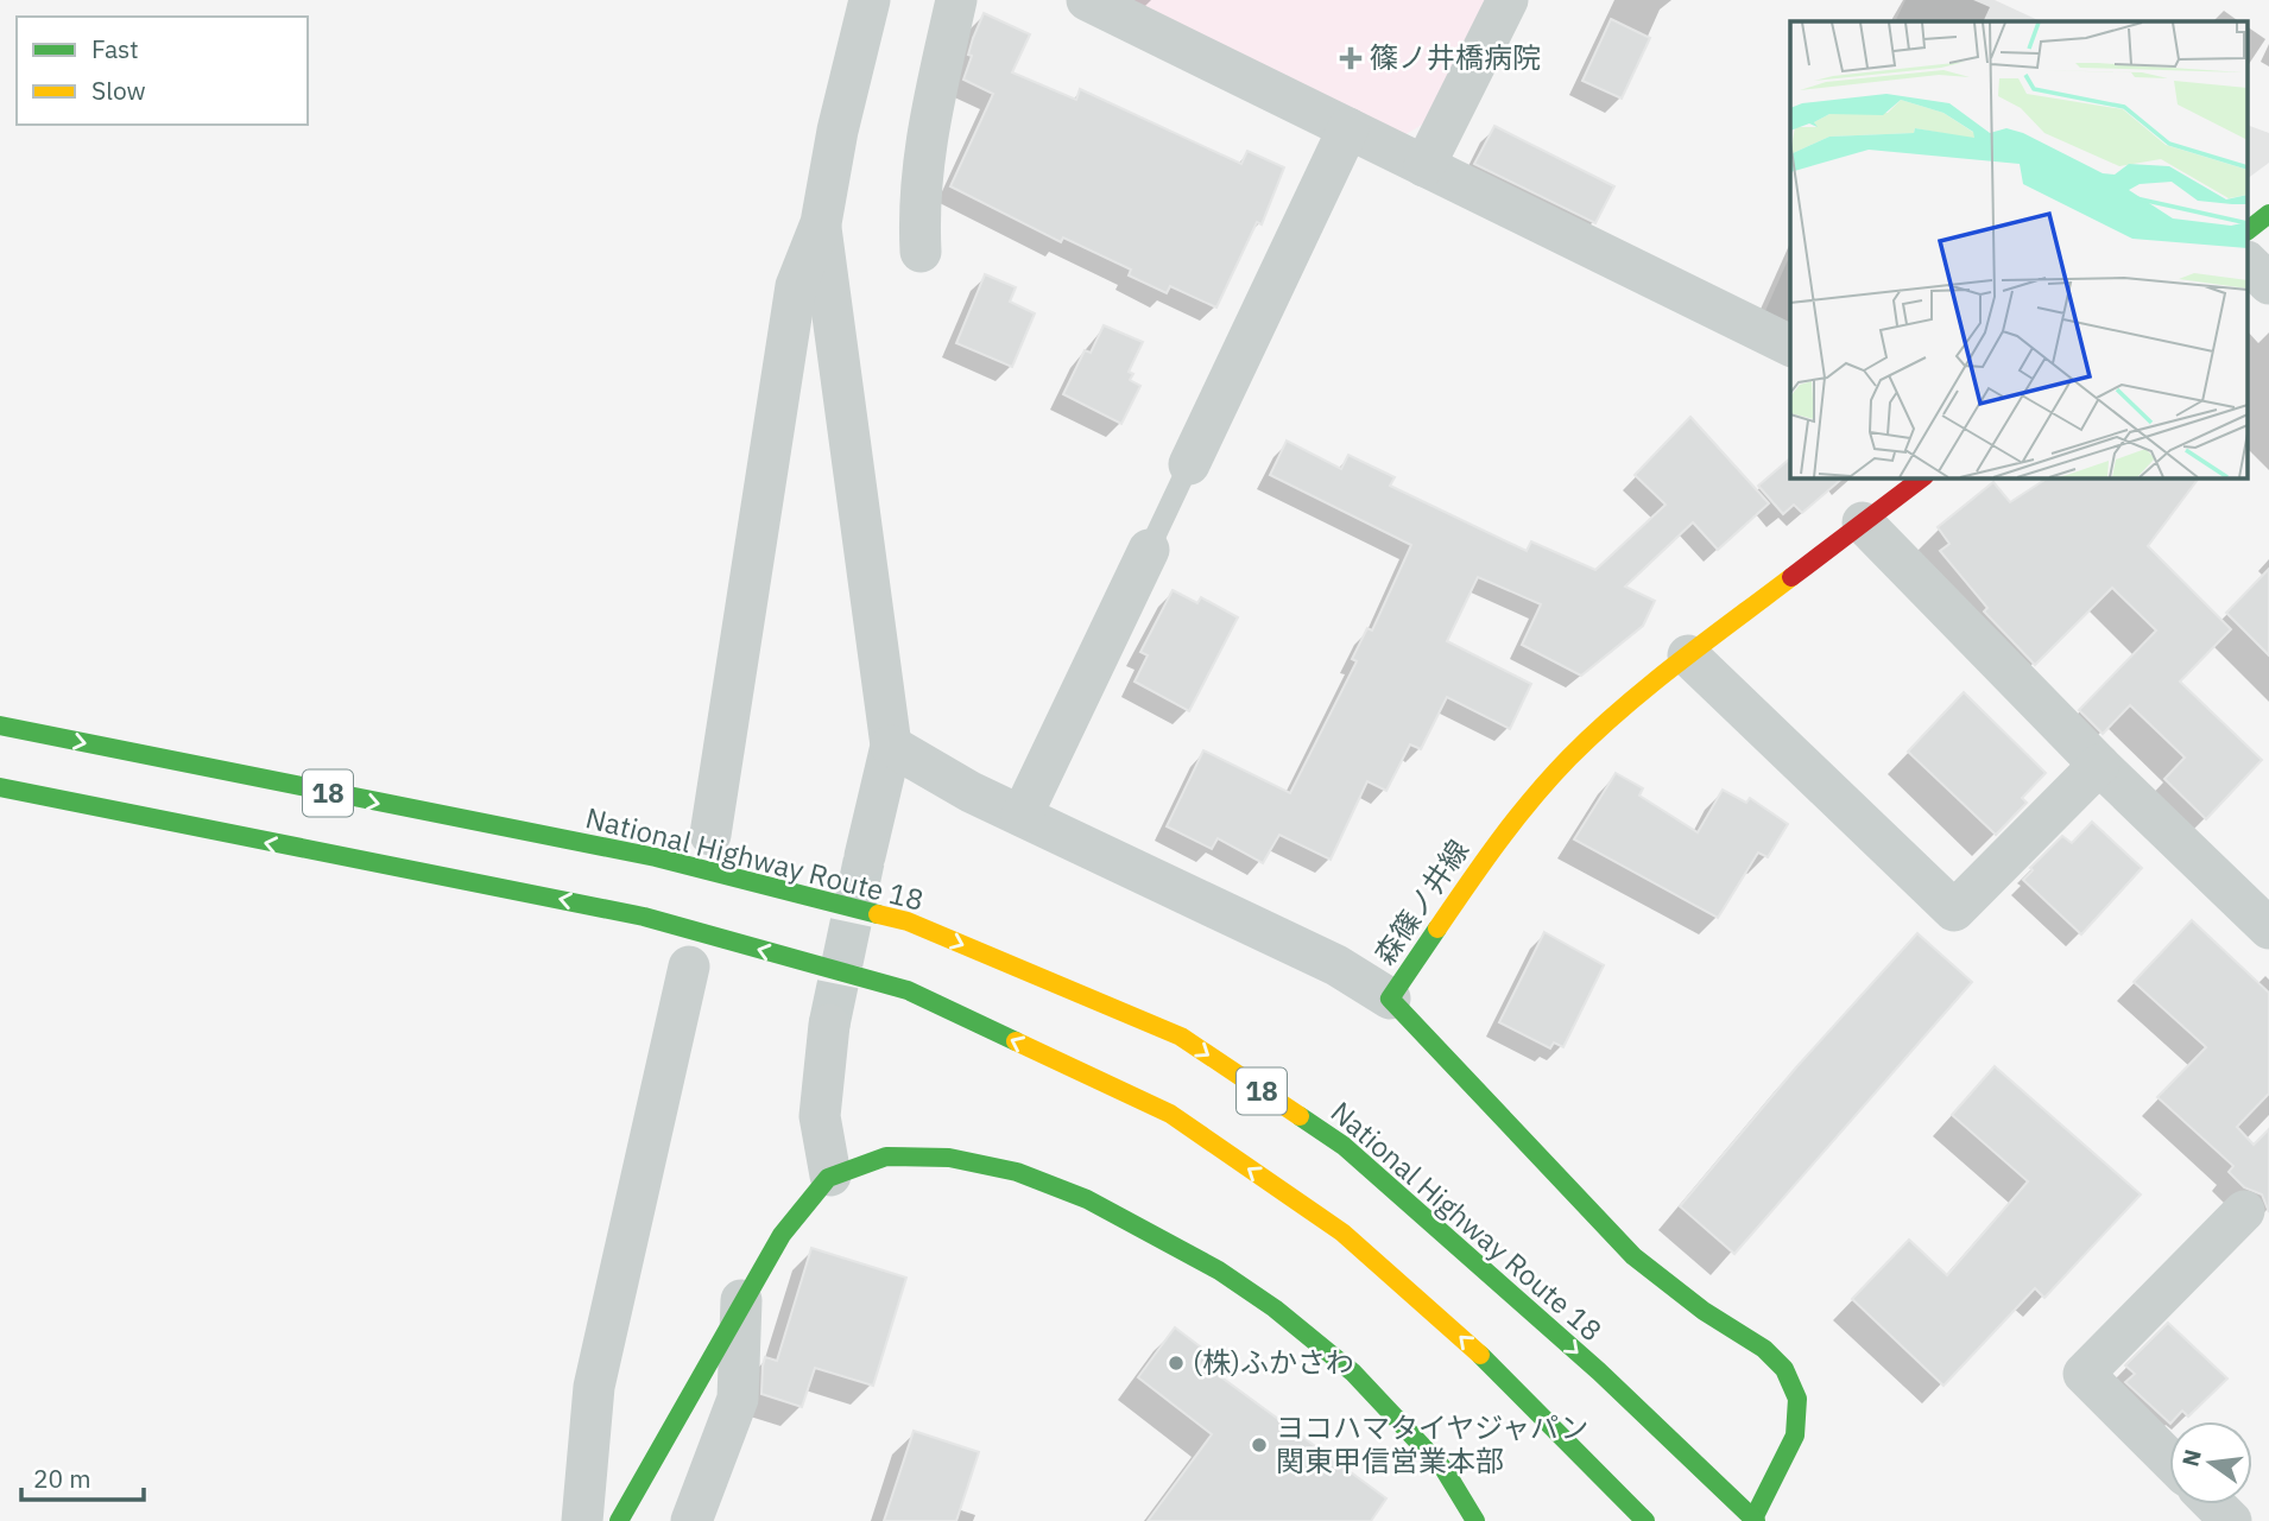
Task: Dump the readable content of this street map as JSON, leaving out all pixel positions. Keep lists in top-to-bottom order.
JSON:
{
  "streets": {
    "main road": ["18", "National Highway Route 18", "森篠ノ井線"]
  },
  "crossings": [
    ["National Highway Route 18", "森篠ノ井線"]
  ],
  "places": {
    "health": ["篠ノ井橋病院"],
    "other": ["(株)ふかさわ", "ヨコハマタイヤジャパン 関東甲信営業本部"]
  },
  "legend": ["Fast", "Slow"],
  "scale_bar": "20 m",
  "north": "left"
}
